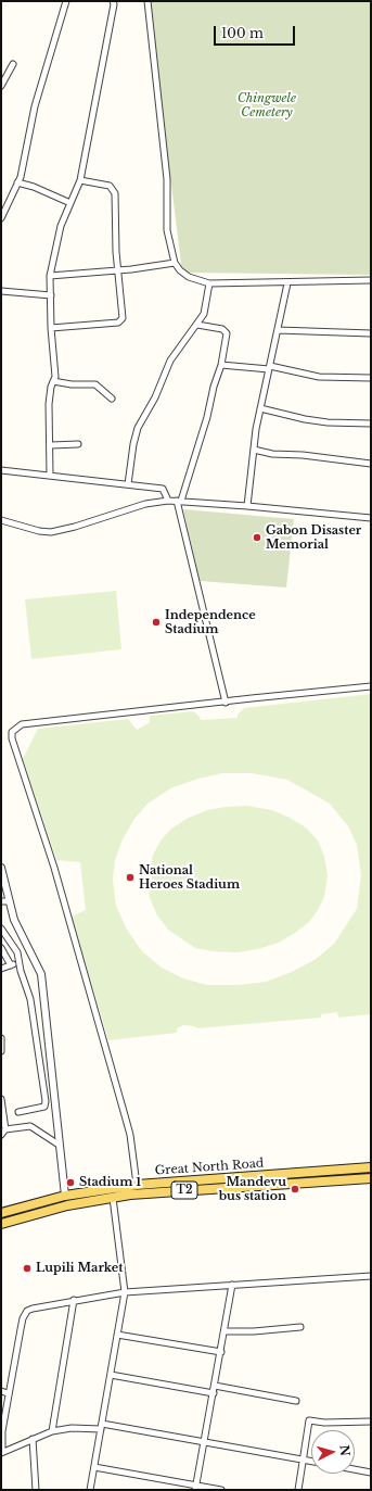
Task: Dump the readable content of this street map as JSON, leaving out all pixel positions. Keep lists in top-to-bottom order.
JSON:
{
  "streets": {
    "main road": ["Great North Road", "T2"]
  },
  "parks": ["Chingwele Cemetery"],
  "places": [
    "Gabon Disaster Memorial",
    "Independence Stadium",
    "National Heroes Stadium",
    "Stadium 1",
    "Mandevu bus station",
    "Lupili Market"
  ],
  "scale_bar": "100 m",
  "north": "right"
}
